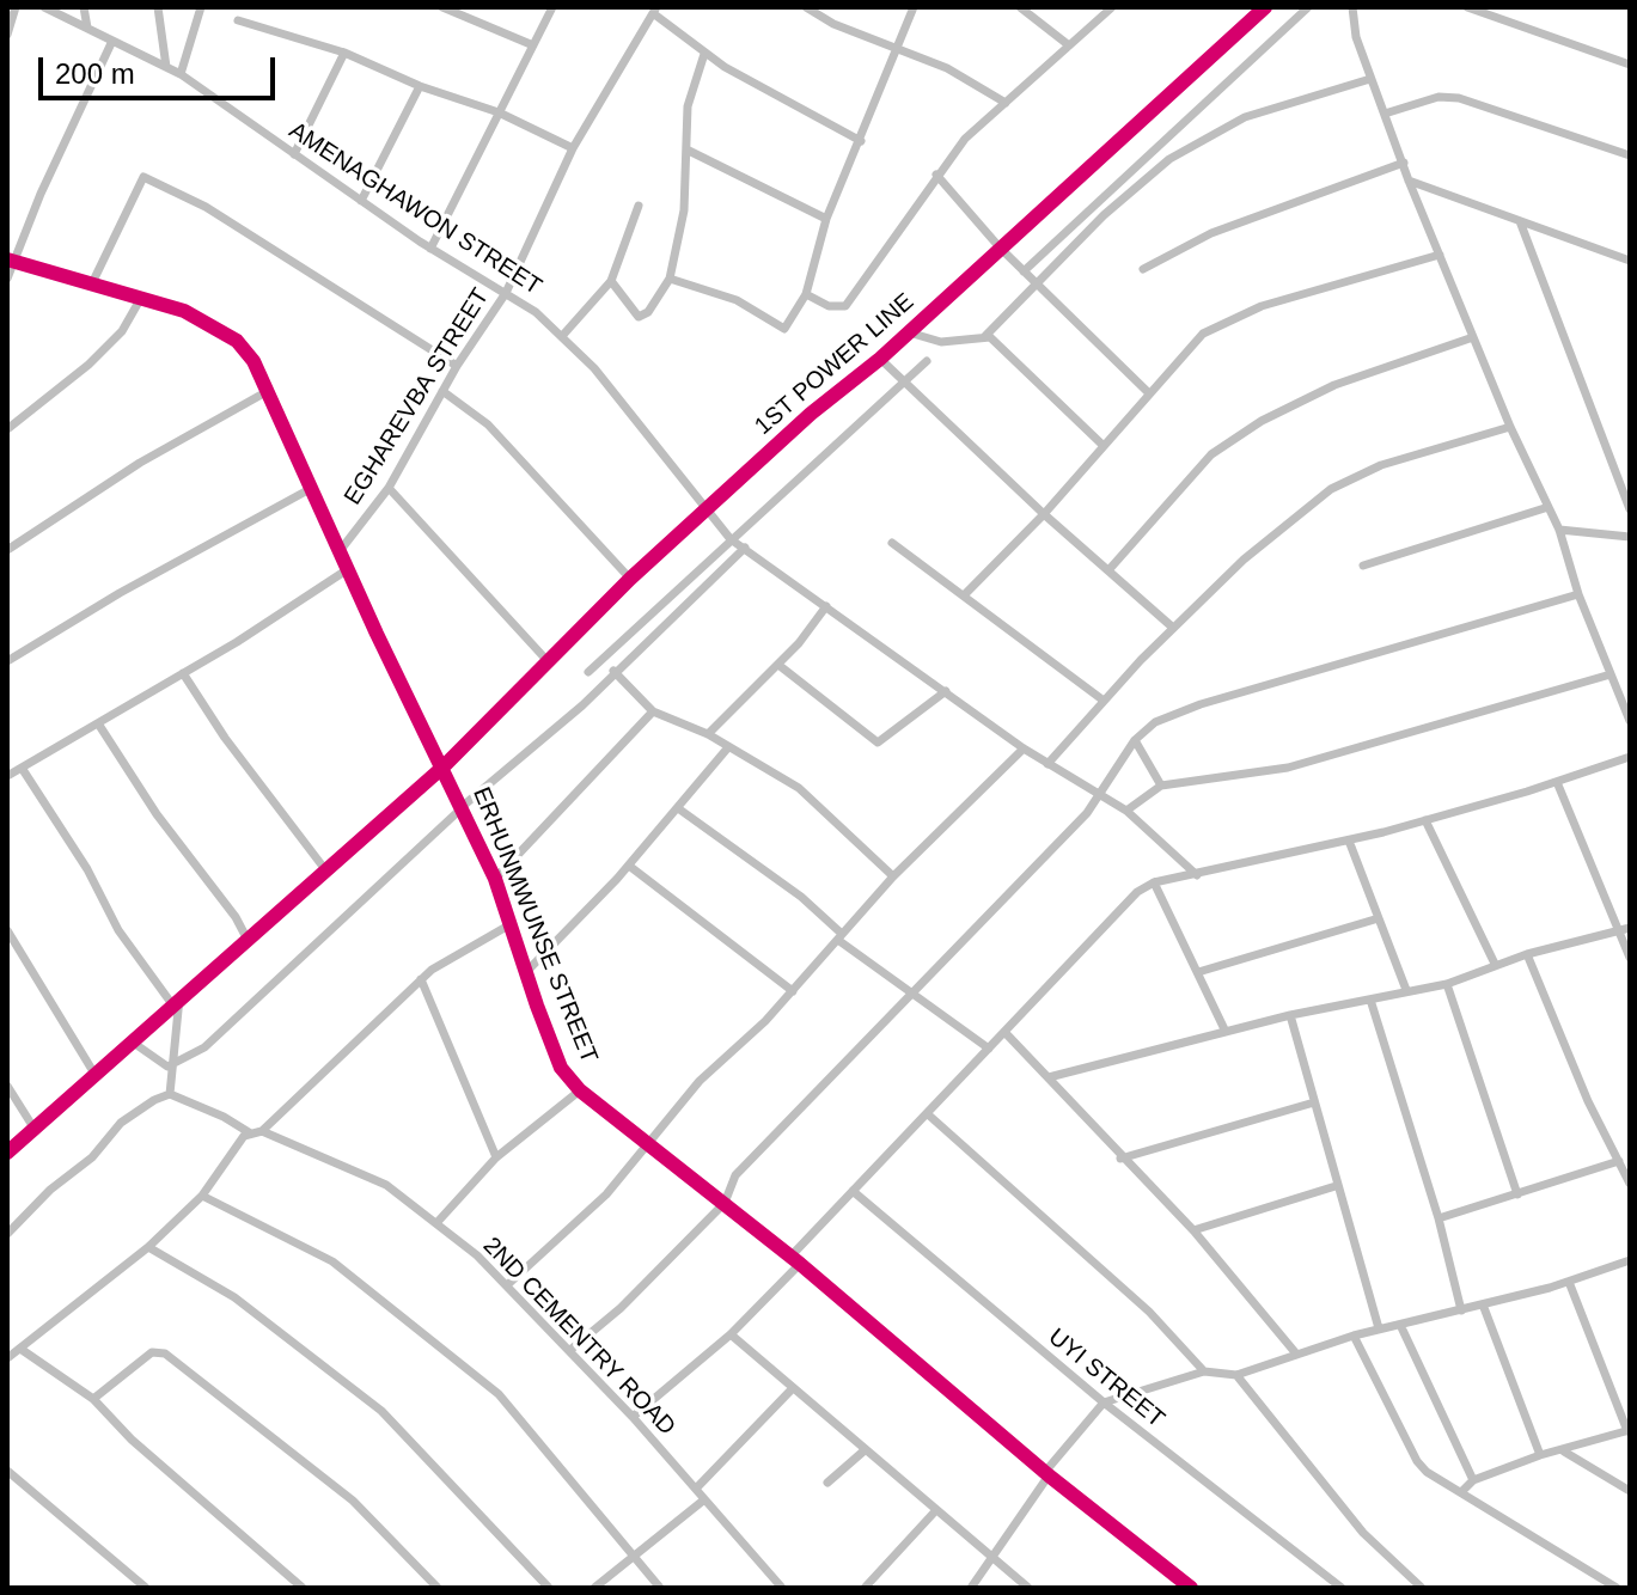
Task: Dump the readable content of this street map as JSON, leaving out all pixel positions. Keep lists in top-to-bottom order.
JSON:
{
  "streets": {
    "street": [
      "AMENAGHAWON STREET",
      "1ST POWER LINE",
      "EGHAREVBA STREET",
      "ERHUNMWUNSE STREET",
      "2ND CEMENTRY ROAD",
      "UYI STREET"
    ]
  },
  "crossings": [
    ["AMENAGHAWON STREET", "1ST POWER LINE"],
    ["AMENAGHAWON STREET", "EGHAREVBA STREET"],
    ["1ST POWER LINE", "ERHUNMWUNSE STREET"],
    ["EGHAREVBA STREET", "ERHUNMWUNSE STREET"]
  ],
  "scale_bar": "200 m"
}
